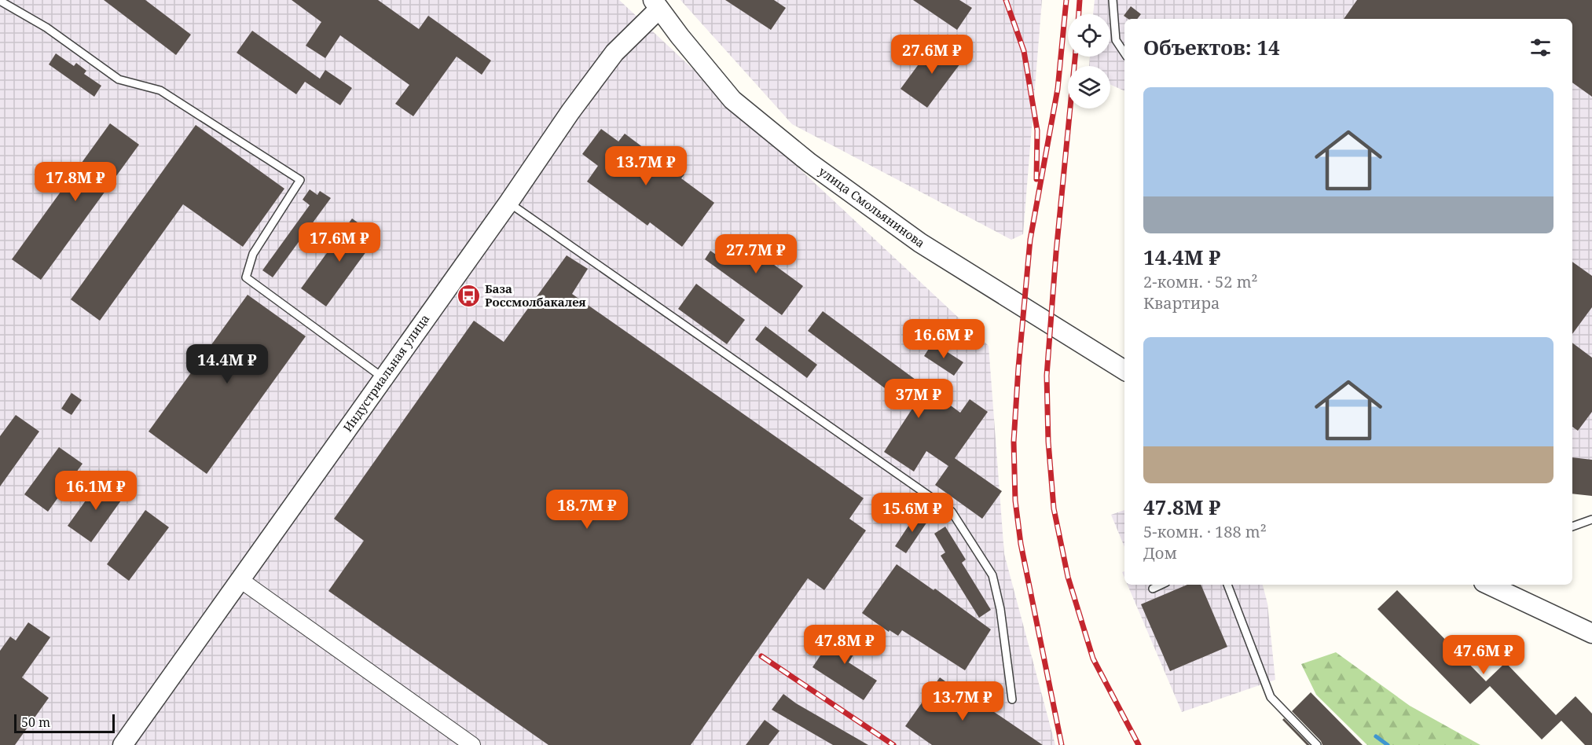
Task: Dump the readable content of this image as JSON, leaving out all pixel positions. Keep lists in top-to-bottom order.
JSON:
{
  "streets": {
    "street": ["улица Смольянинова", "Индустриальная улица"]
  },
  "crossings": [
    ["улица Смольянинова", "Индустриальная улица"]
  ],
  "places": {
    "bus stop": ["База Россмолбакалея"]
  },
  "scale_bar": "50 m",
  "page": {
    "heading": "Объектов: 14",
    "price": [
      "27.6M ₽",
      "13.7M ₽",
      "17.8M ₽",
      "17.6M ₽",
      "27.7M ₽",
      "16.6M ₽",
      "14.4M ₽",
      "37M ₽",
      "16.1M ₽",
      "18.7M ₽",
      "15.6M ₽",
      "47.8M ₽",
      "47.6M ₽",
      "13.7M ₽"
    ],
    "list": [
      {
        "name": "14.4M ₽",
        "note": "2-комн. · 52 m² · Квартира"
      },
      {
        "name": "47.8M ₽",
        "note": "5-комн. · 188 m² · Дом"
      }
    ],
    "scale": "50 m"
  }
}
